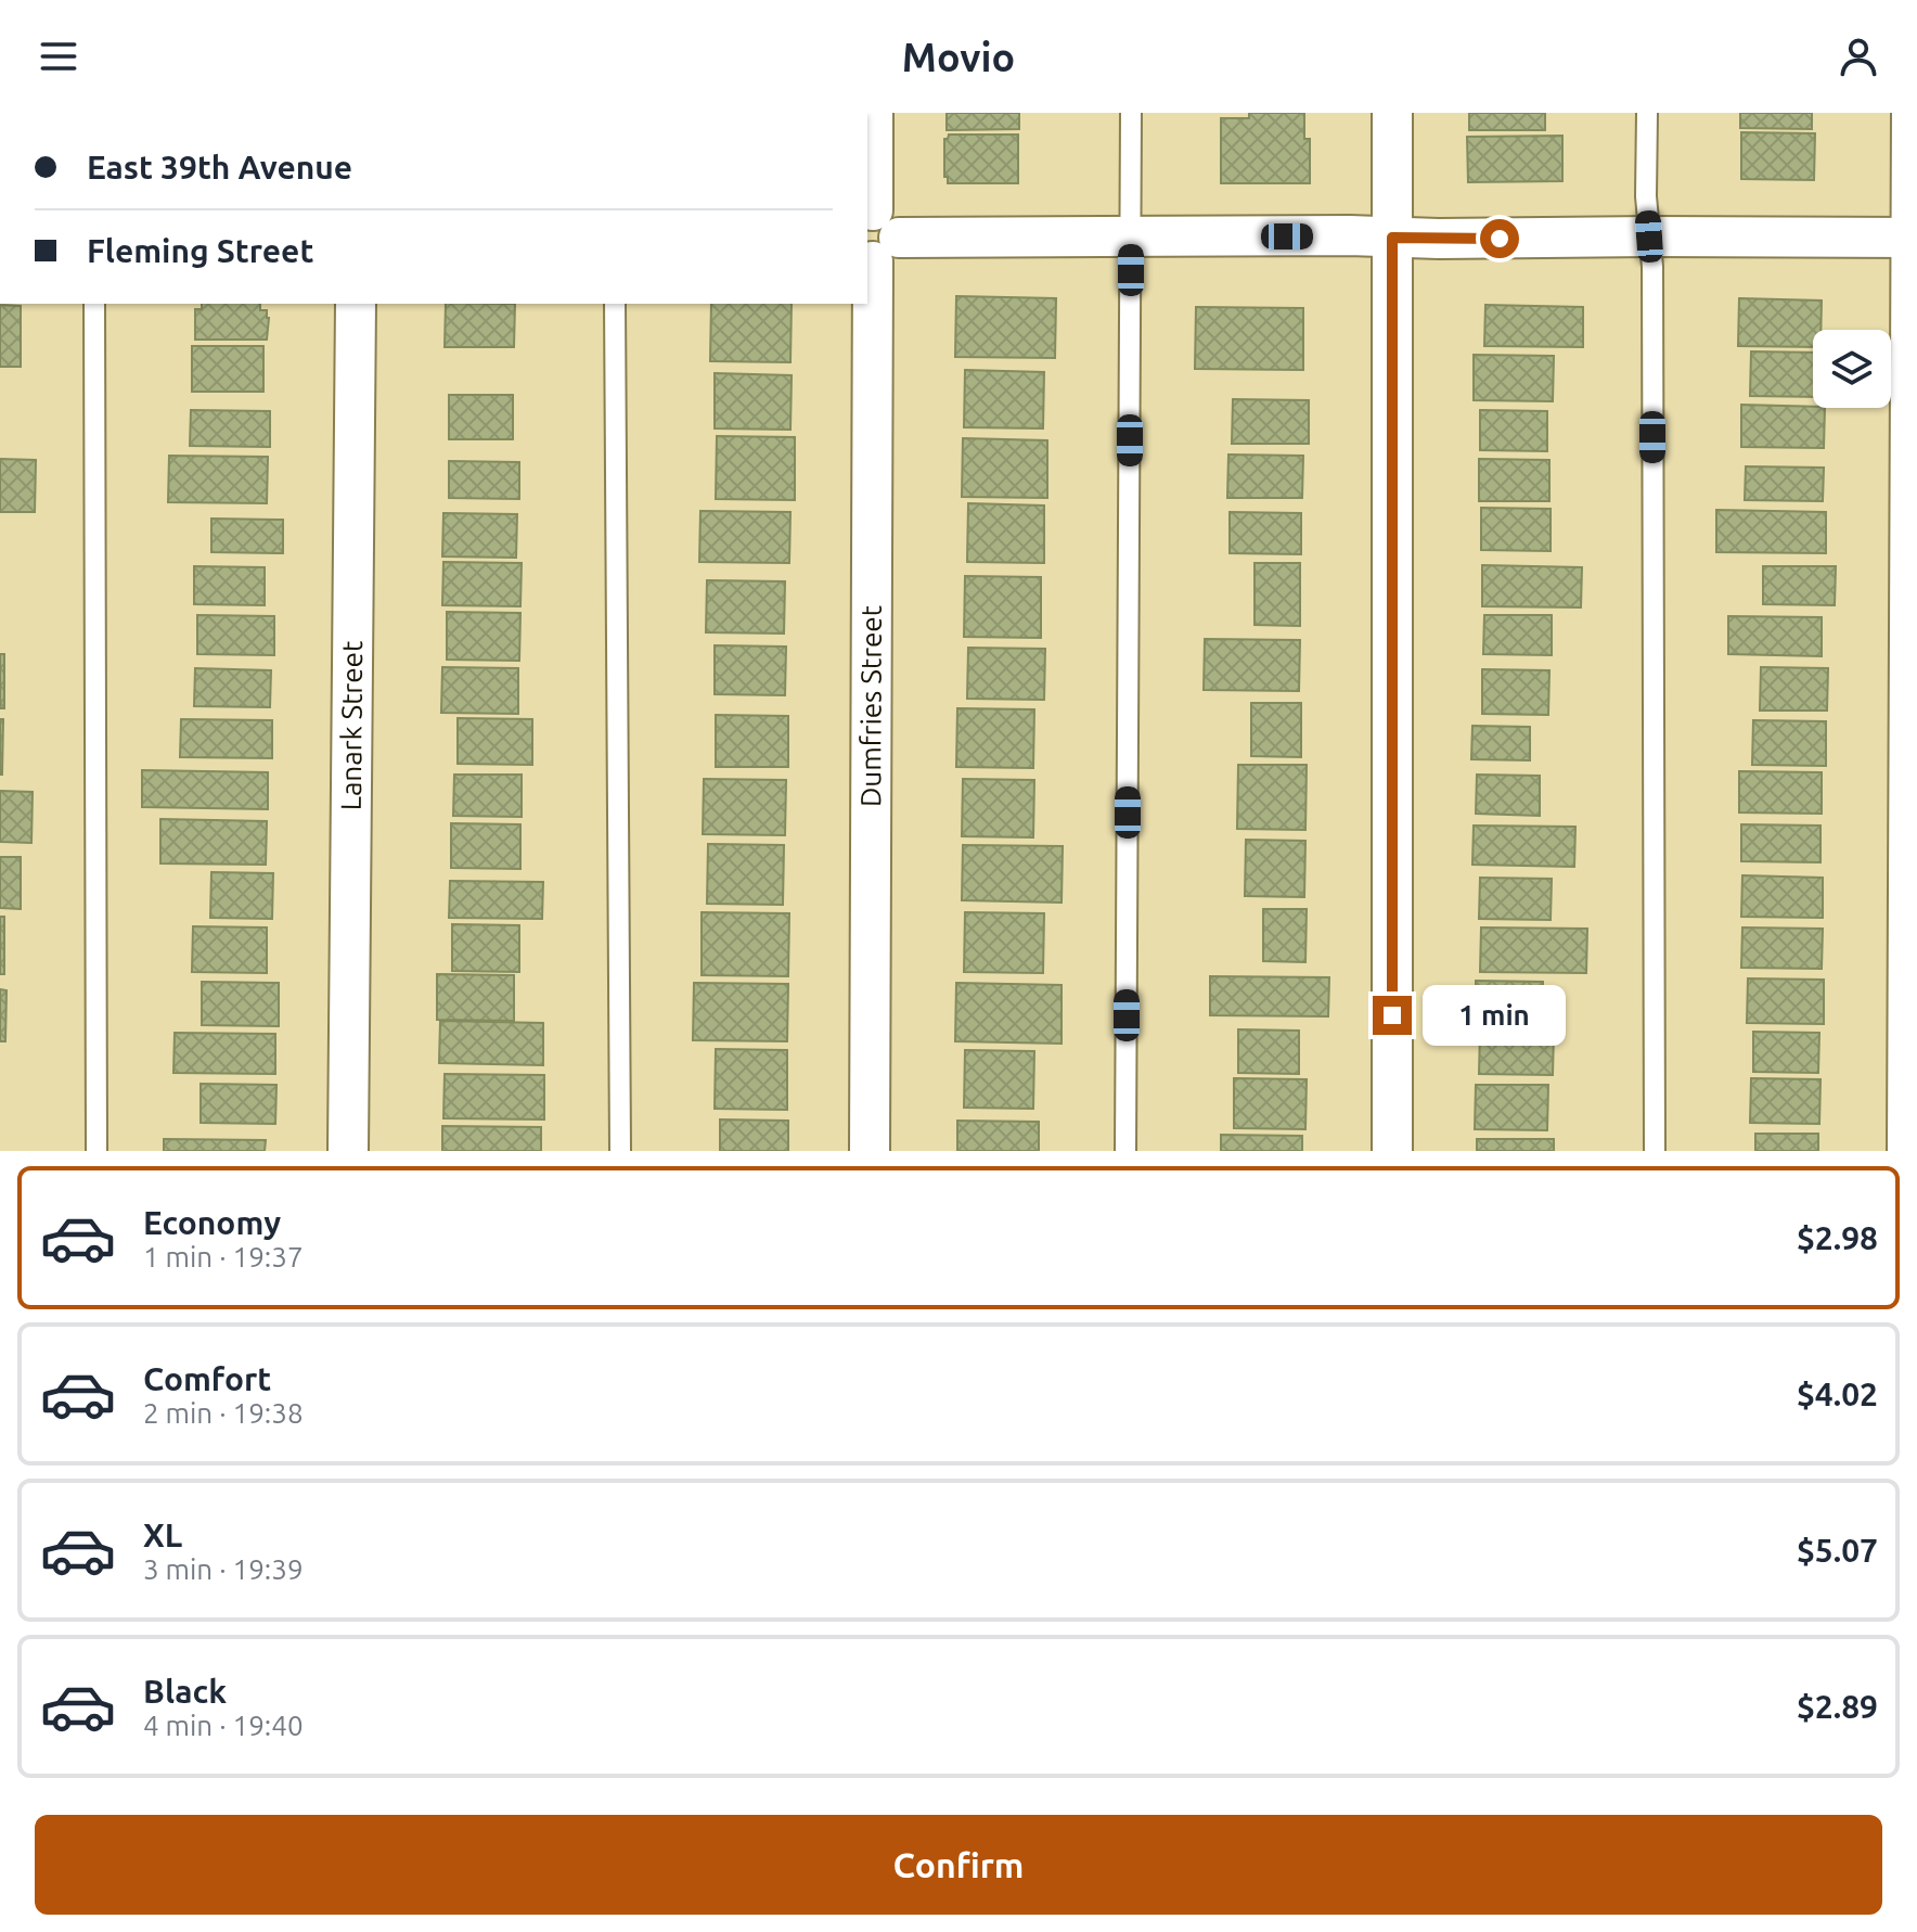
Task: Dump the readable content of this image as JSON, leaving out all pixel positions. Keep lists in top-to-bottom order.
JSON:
{
  "streets": {
    "street": ["Dumfries Street", "Lanark Street"]
  },
  "page": {
    "header": "Movio",
    "banner": ["East 39th Avenue", "Fleming Street"],
    "bubble": "1 min",
    "list": [
      {
        "name": "Economy",
        "note": "1 min · 19:37",
        "value": "$2.98"
      },
      {
        "name": "Comfort",
        "note": "2 min · 19:38",
        "value": "$4.02"
      },
      {
        "name": "XL",
        "note": "3 min · 19:39",
        "value": "$5.07"
      },
      {
        "name": "Black",
        "note": "4 min · 19:40",
        "value": "$2.89"
      }
    ],
    "buttons": "Confirm"
  }
}
